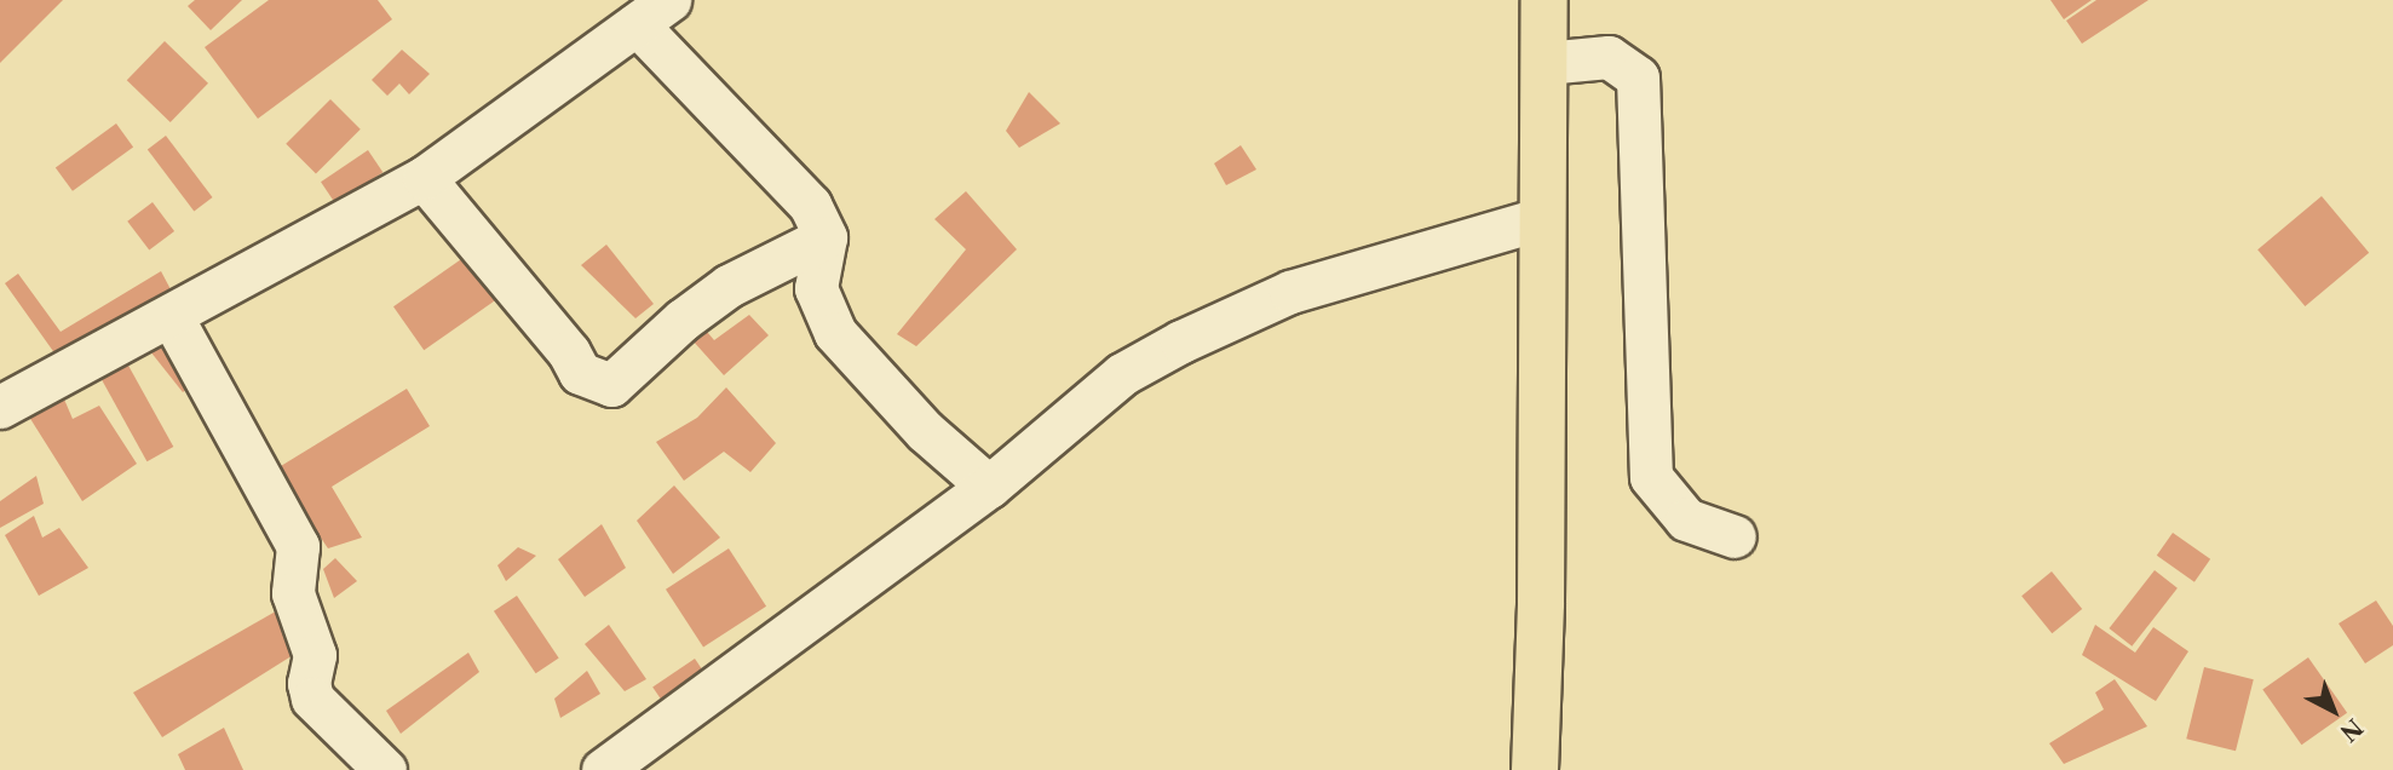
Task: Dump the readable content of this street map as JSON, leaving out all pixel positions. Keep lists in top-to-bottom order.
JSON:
{
  "north": "bottom right"
}
